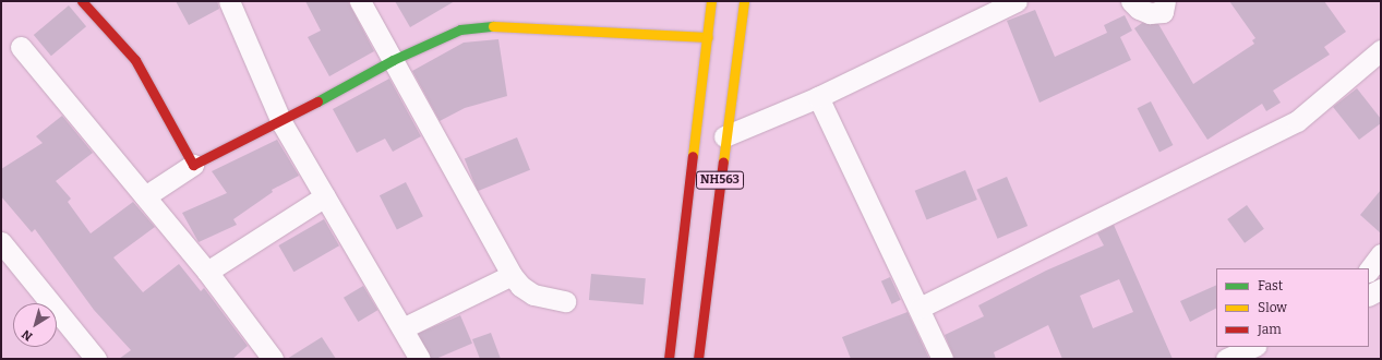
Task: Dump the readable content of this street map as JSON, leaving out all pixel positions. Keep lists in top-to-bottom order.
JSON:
{
  "streets": {
    "main road": ["NH563"]
  },
  "legend": ["Fast", "Slow", "Jam"],
  "north": "bottom left"
}
